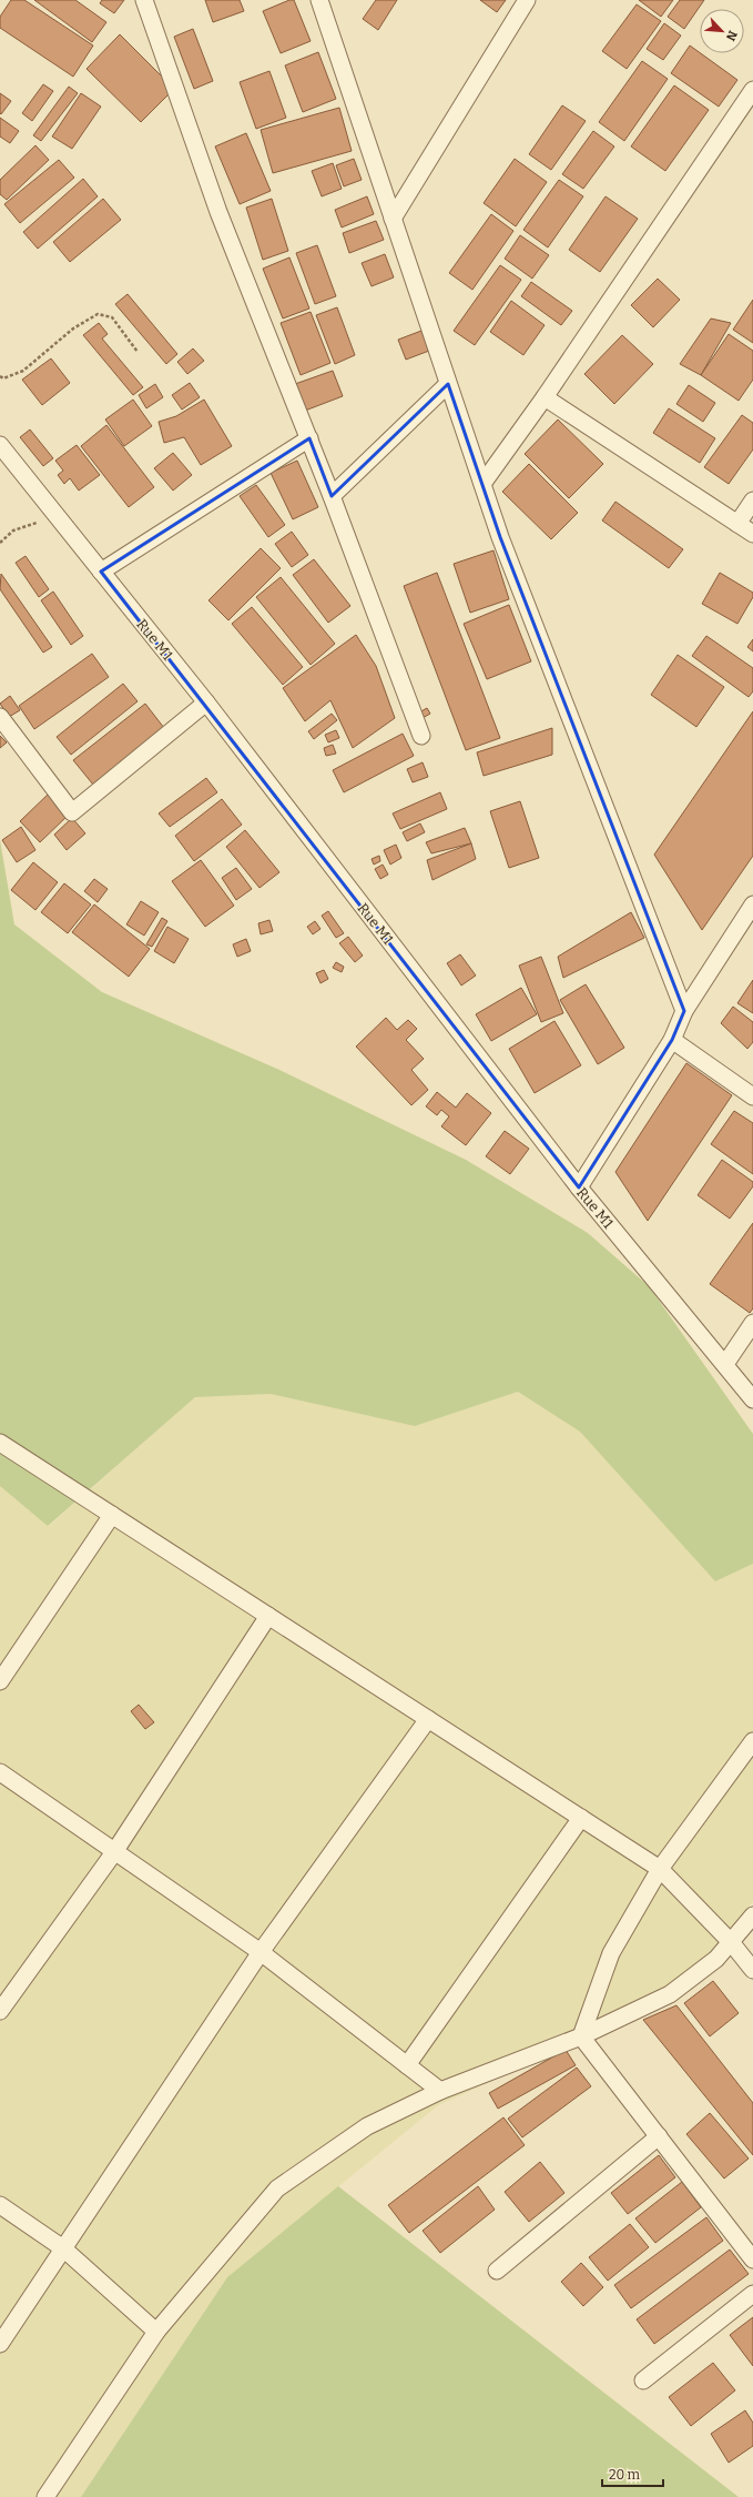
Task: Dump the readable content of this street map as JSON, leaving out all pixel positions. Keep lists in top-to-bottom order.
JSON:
{
  "streets": {
    "street": ["Rue M1"]
  },
  "scale_bar": "20 m",
  "north": "bottom right"
}
